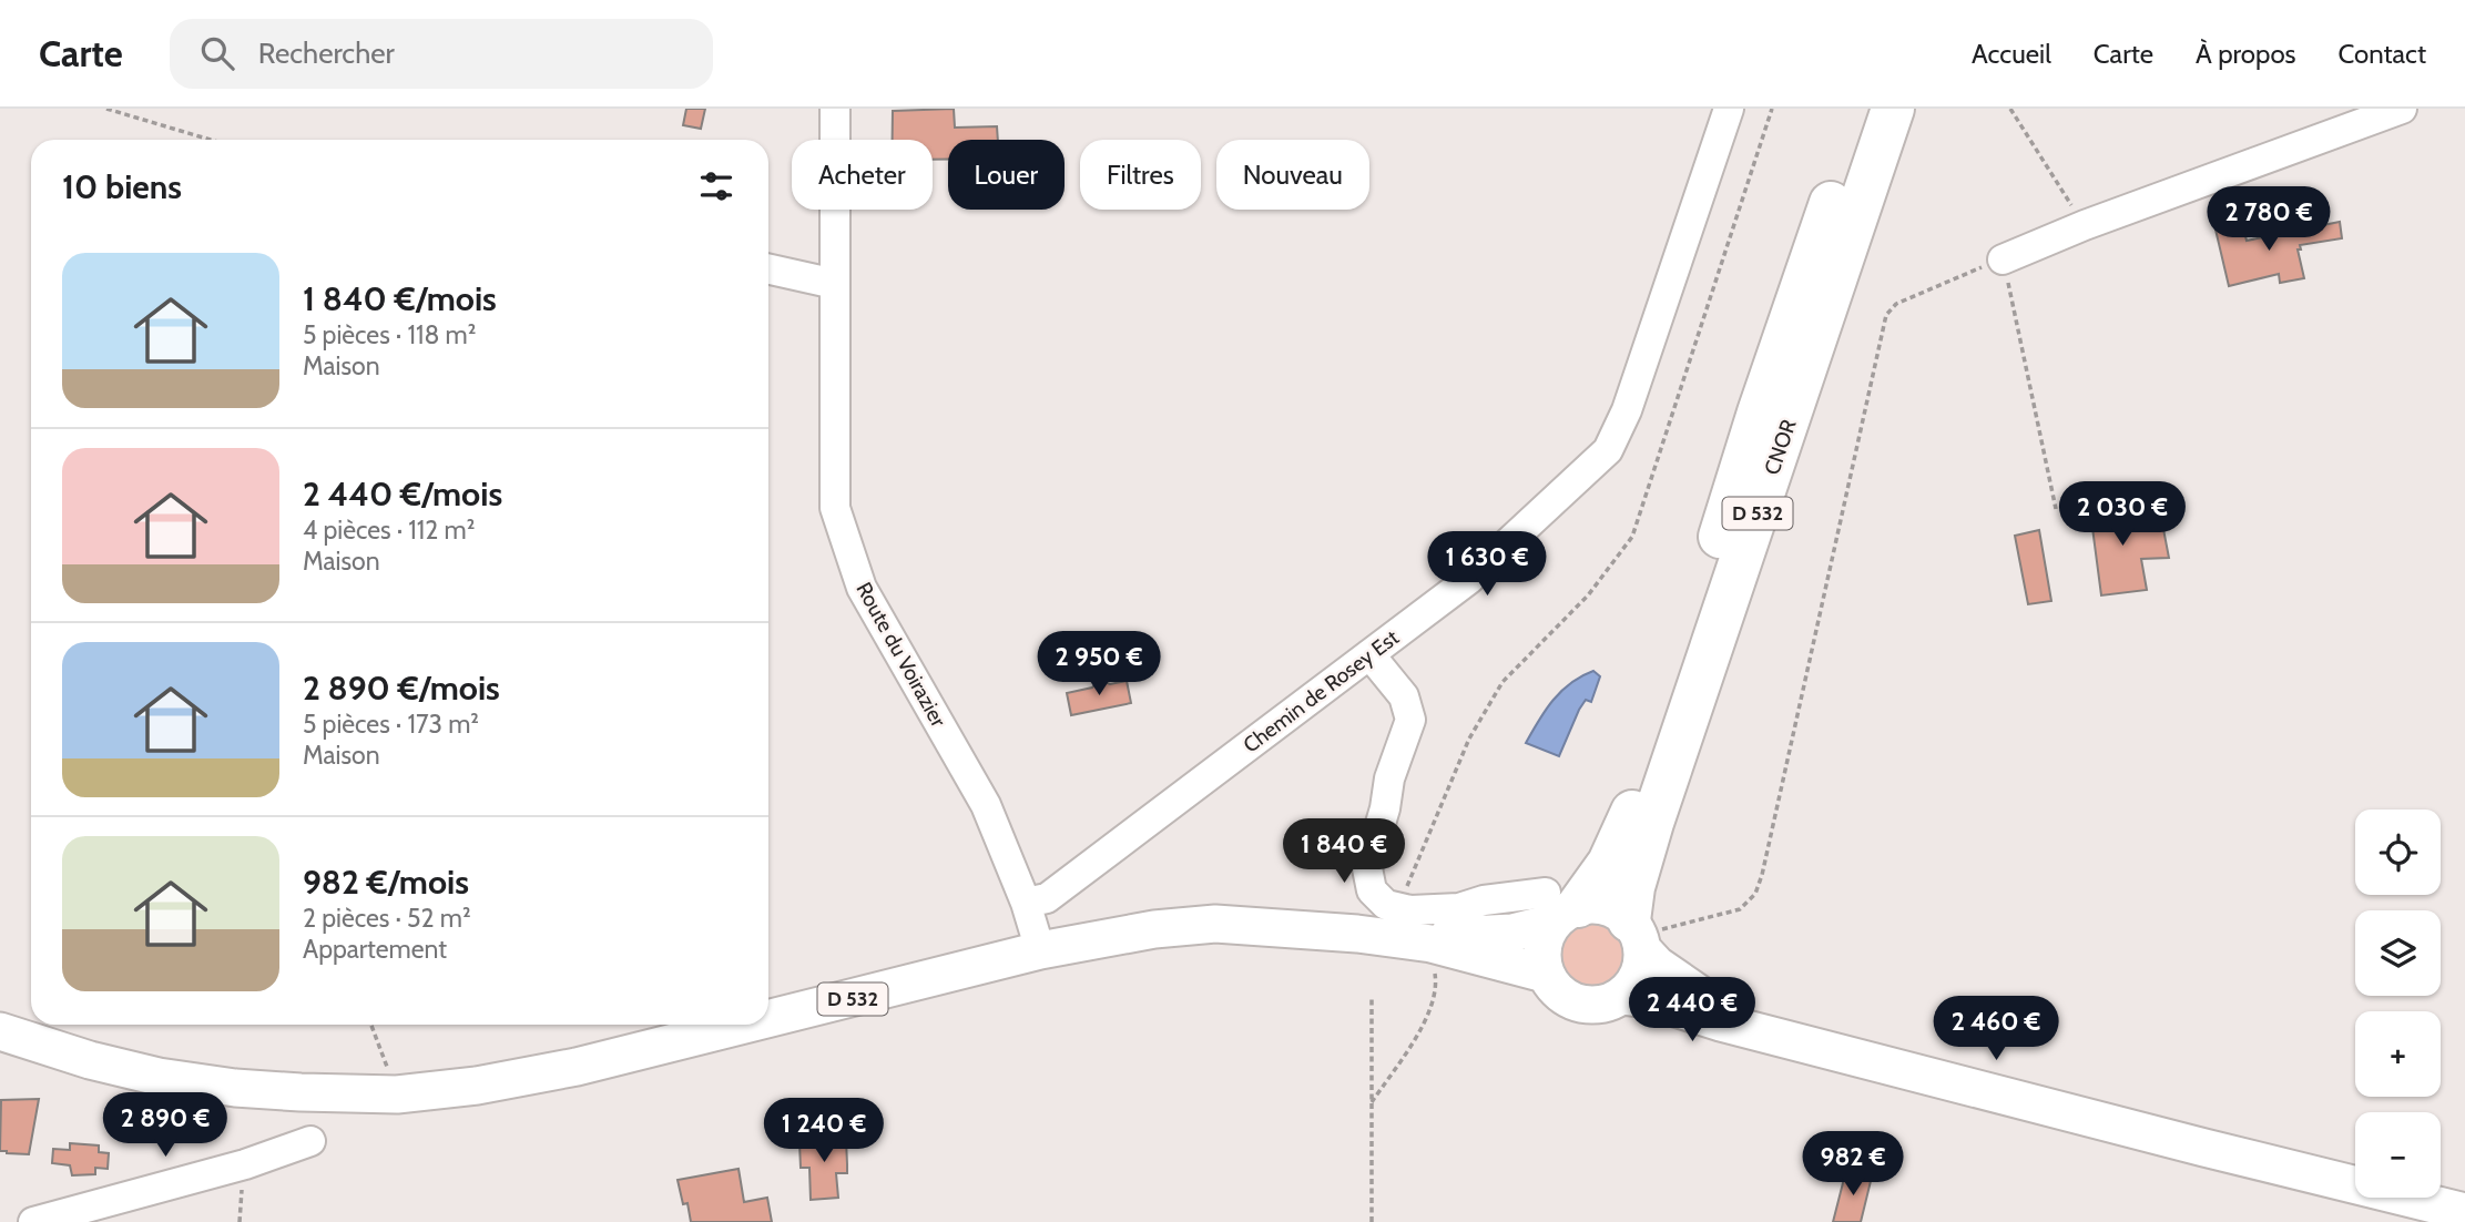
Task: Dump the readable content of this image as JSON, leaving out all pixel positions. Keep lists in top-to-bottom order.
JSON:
{
  "streets": {
    "highway": ["CNOR", "D 532"],
    "street": ["Route du Voirazier", "Chemin de Rosey Est"]
  },
  "crossings": [
    ["CNOR", "D 532"],
    ["D 532", "Route du Voirazier"],
    ["Route du Voirazier", "Chemin de Rosey Est"]
  ],
  "page": {
    "header": "Carte",
    "search": "Rechercher",
    "nav": [
      "Accueil",
      "Carte",
      "À propos",
      "Contact"
    ],
    "chip": [
      "Acheter",
      "Louer",
      "Filtres",
      "Nouveau"
    ],
    "heading": "10 biens",
    "price": [
      "2 780 €",
      "2 030 €",
      "1 630 €",
      "2 950 €",
      "1 840 €",
      "2 440 €",
      "2 460 €",
      "2 890 €",
      "1 240 €",
      "982 €"
    ],
    "list": [
      {
        "name": "1 840 €/mois",
        "note": "5 pièces · 118 m² · Maison"
      },
      {
        "name": "2 440 €/mois",
        "note": "4 pièces · 112 m² · Maison"
      },
      {
        "name": "2 890 €/mois",
        "note": "5 pièces · 173 m² · Maison"
      },
      {
        "name": "982 €/mois",
        "note": "2 pièces · 52 m² · Appartement"
      }
    ],
    "map_buttons": ["+", "−"]
  }
}
